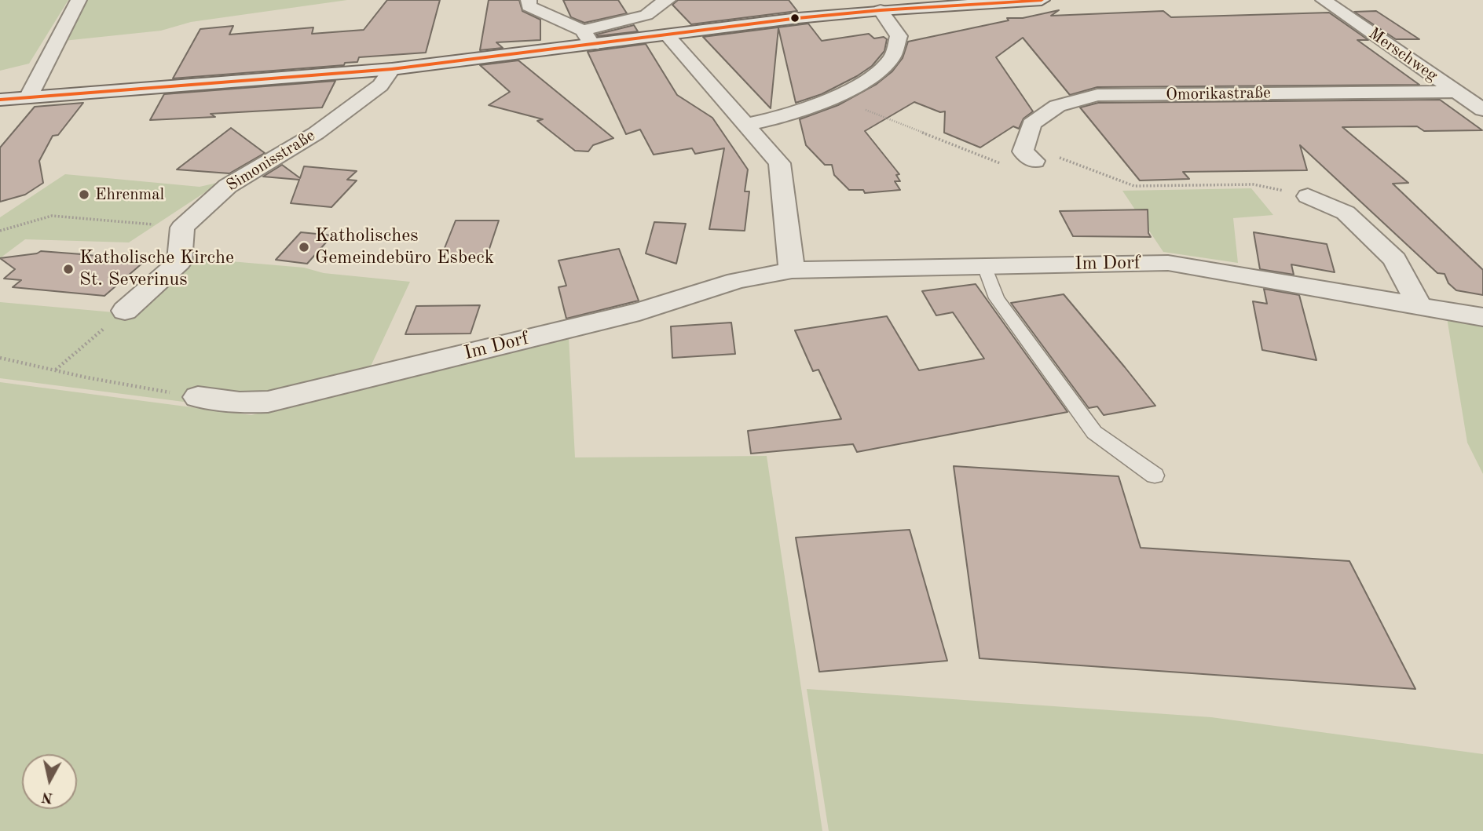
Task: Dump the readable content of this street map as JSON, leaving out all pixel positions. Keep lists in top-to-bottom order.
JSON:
{
  "streets": {
    "street": [
      "Merschweg",
      "Omorikastraße",
      "Simonisstraße",
      "Im Dorf"
    ]
  },
  "crossings": [
    ["Merschweg", "Omorikastraße"]
  ],
  "places": ["Ehrenmal", "Katholisches Gemeindebüro Esbeck", "Katholische Kirche St. Severinus"],
  "north": "bottom"
}
